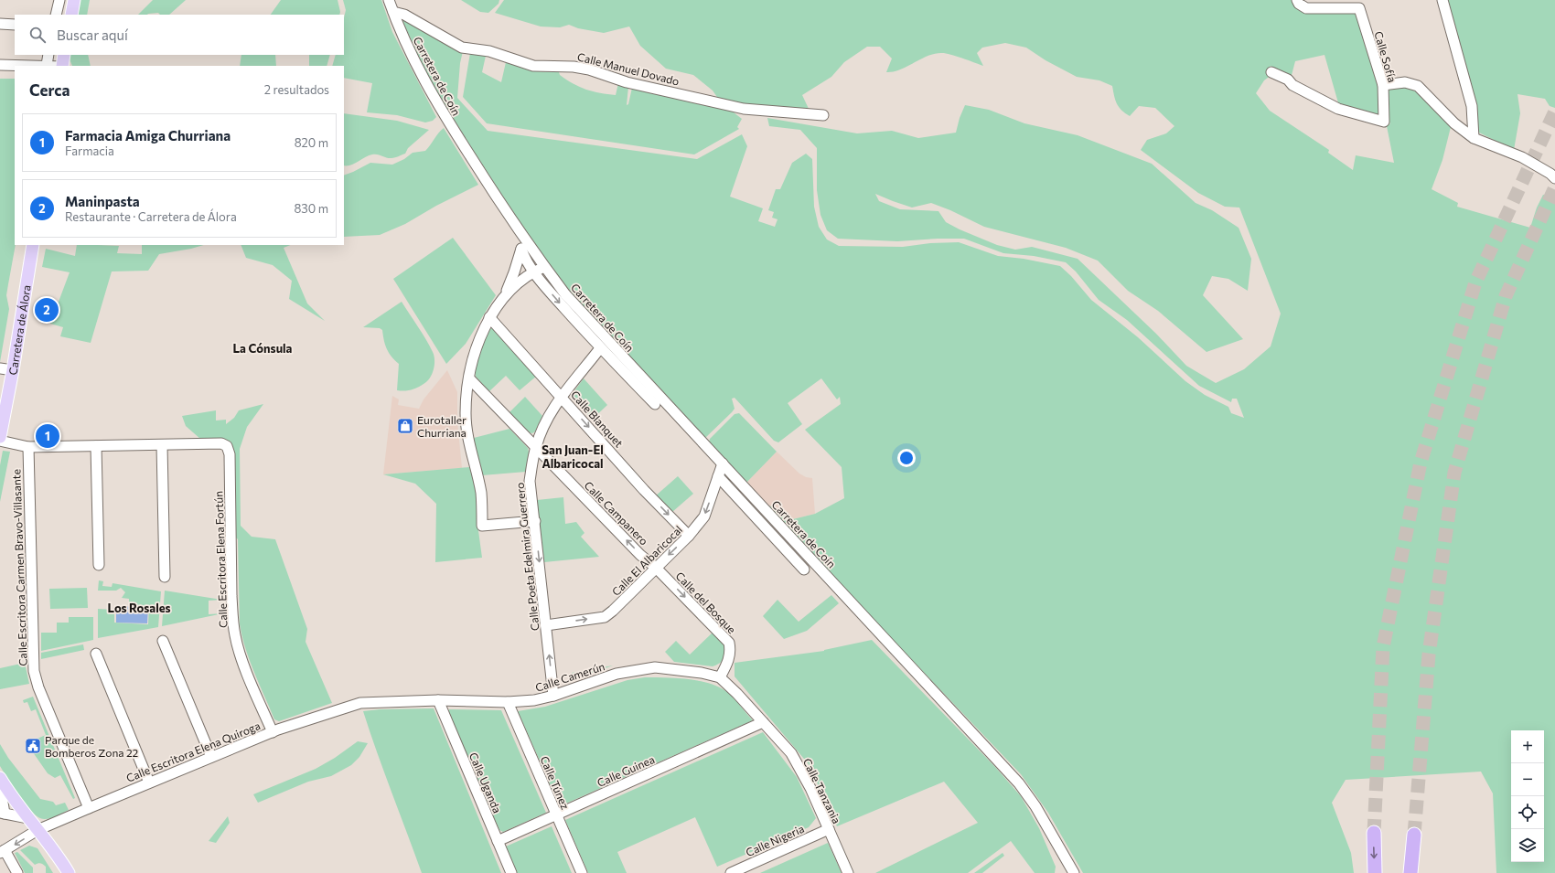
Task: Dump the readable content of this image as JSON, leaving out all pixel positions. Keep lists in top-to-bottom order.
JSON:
{
  "streets": {
    "main road": ["Carretera de Álora"],
    "street": [
      "Calle Sofía",
      "Calle Manuel Dovado",
      "Carretera de Coín",
      "Calle Blanquet",
      "Calle Campanero",
      "Calle Poeta Edelmira Guerrero",
      "Calle Escritora Elena Fortún",
      "Calle El Albaricocal",
      "Calle Escritora Carmen Bravo-Villasante",
      "Calle del Bosque",
      "Calle Camerún",
      "Calle Escritora Elena Quiroga",
      "Calle Guinea",
      "Calle Uganda",
      "Calle Túnez",
      "Calle Tanzania",
      "Calle Nigeria"
    ]
  },
  "crossings": [
    ["Calle Manuel Dovado", "Carretera de Coín"],
    ["Carretera de Coín", "Calle Poeta Edelmira Guerrero"],
    ["Carretera de Coín", "Calle El Albaricocal"],
    ["Calle Blanquet", "Calle Poeta Edelmira Guerrero"],
    ["Calle Blanquet", "Calle El Albaricocal"],
    ["Calle Campanero", "Calle Poeta Edelmira Guerrero"],
    ["Calle Campanero", "Calle El Albaricocal"],
    ["Calle Campanero", "Calle del Bosque"],
    ["Calle Poeta Edelmira Guerrero", "Calle El Albaricocal"],
    ["Calle Poeta Edelmira Guerrero", "Calle Camerún"],
    ["Calle Escritora Elena Fortún", "Calle Escritora Elena Quiroga"],
    ["Calle El Albaricocal", "Calle del Bosque"],
    ["Calle Escritora Carmen Bravo-Villasante", "Calle Escritora Elena Quiroga"],
    ["Calle del Bosque", "Calle Camerún"],
    ["Calle del Bosque", "Calle Tanzania"],
    ["Calle Camerún", "Calle Escritora Elena Quiroga"],
    ["Calle Camerún", "Calle Uganda"],
    ["Calle Camerún", "Calle Túnez"],
    ["Calle Camerún", "Calle Tanzania"],
    ["Calle Guinea", "Calle Uganda"],
    ["Calle Guinea", "Calle Túnez"],
    ["Calle Guinea", "Calle Tanzania"],
    ["Calle Tanzania", "Calle Nigeria"]
  ],
  "one_way": ["Calle Blanquet", "Calle Campanero", "Calle del Bosque"],
  "districts": ["La Cónsula", "San Juan-El Albaricocal", "Los Rosales"],
  "places": {
    "shop": ["Eurotaller Churriana"],
    "public building": ["Parque de Bomberos Zona 22"]
  },
  "page": {
    "search": "Buscar aquí",
    "heading": ["Cerca", "2 resultados"],
    "list": [
      {
        "mark": "1",
        "name": "Farmacia Amiga Churriana",
        "note": "Farmacia",
        "value": "820 m"
      },
      {
        "mark": "2",
        "name": "Maninpasta",
        "note": "Restaurante · Carretera de Álora",
        "value": "830 m"
      }
    ],
    "pins": ["2", "1"],
    "map_buttons": ["+", "−"]
  }
}
